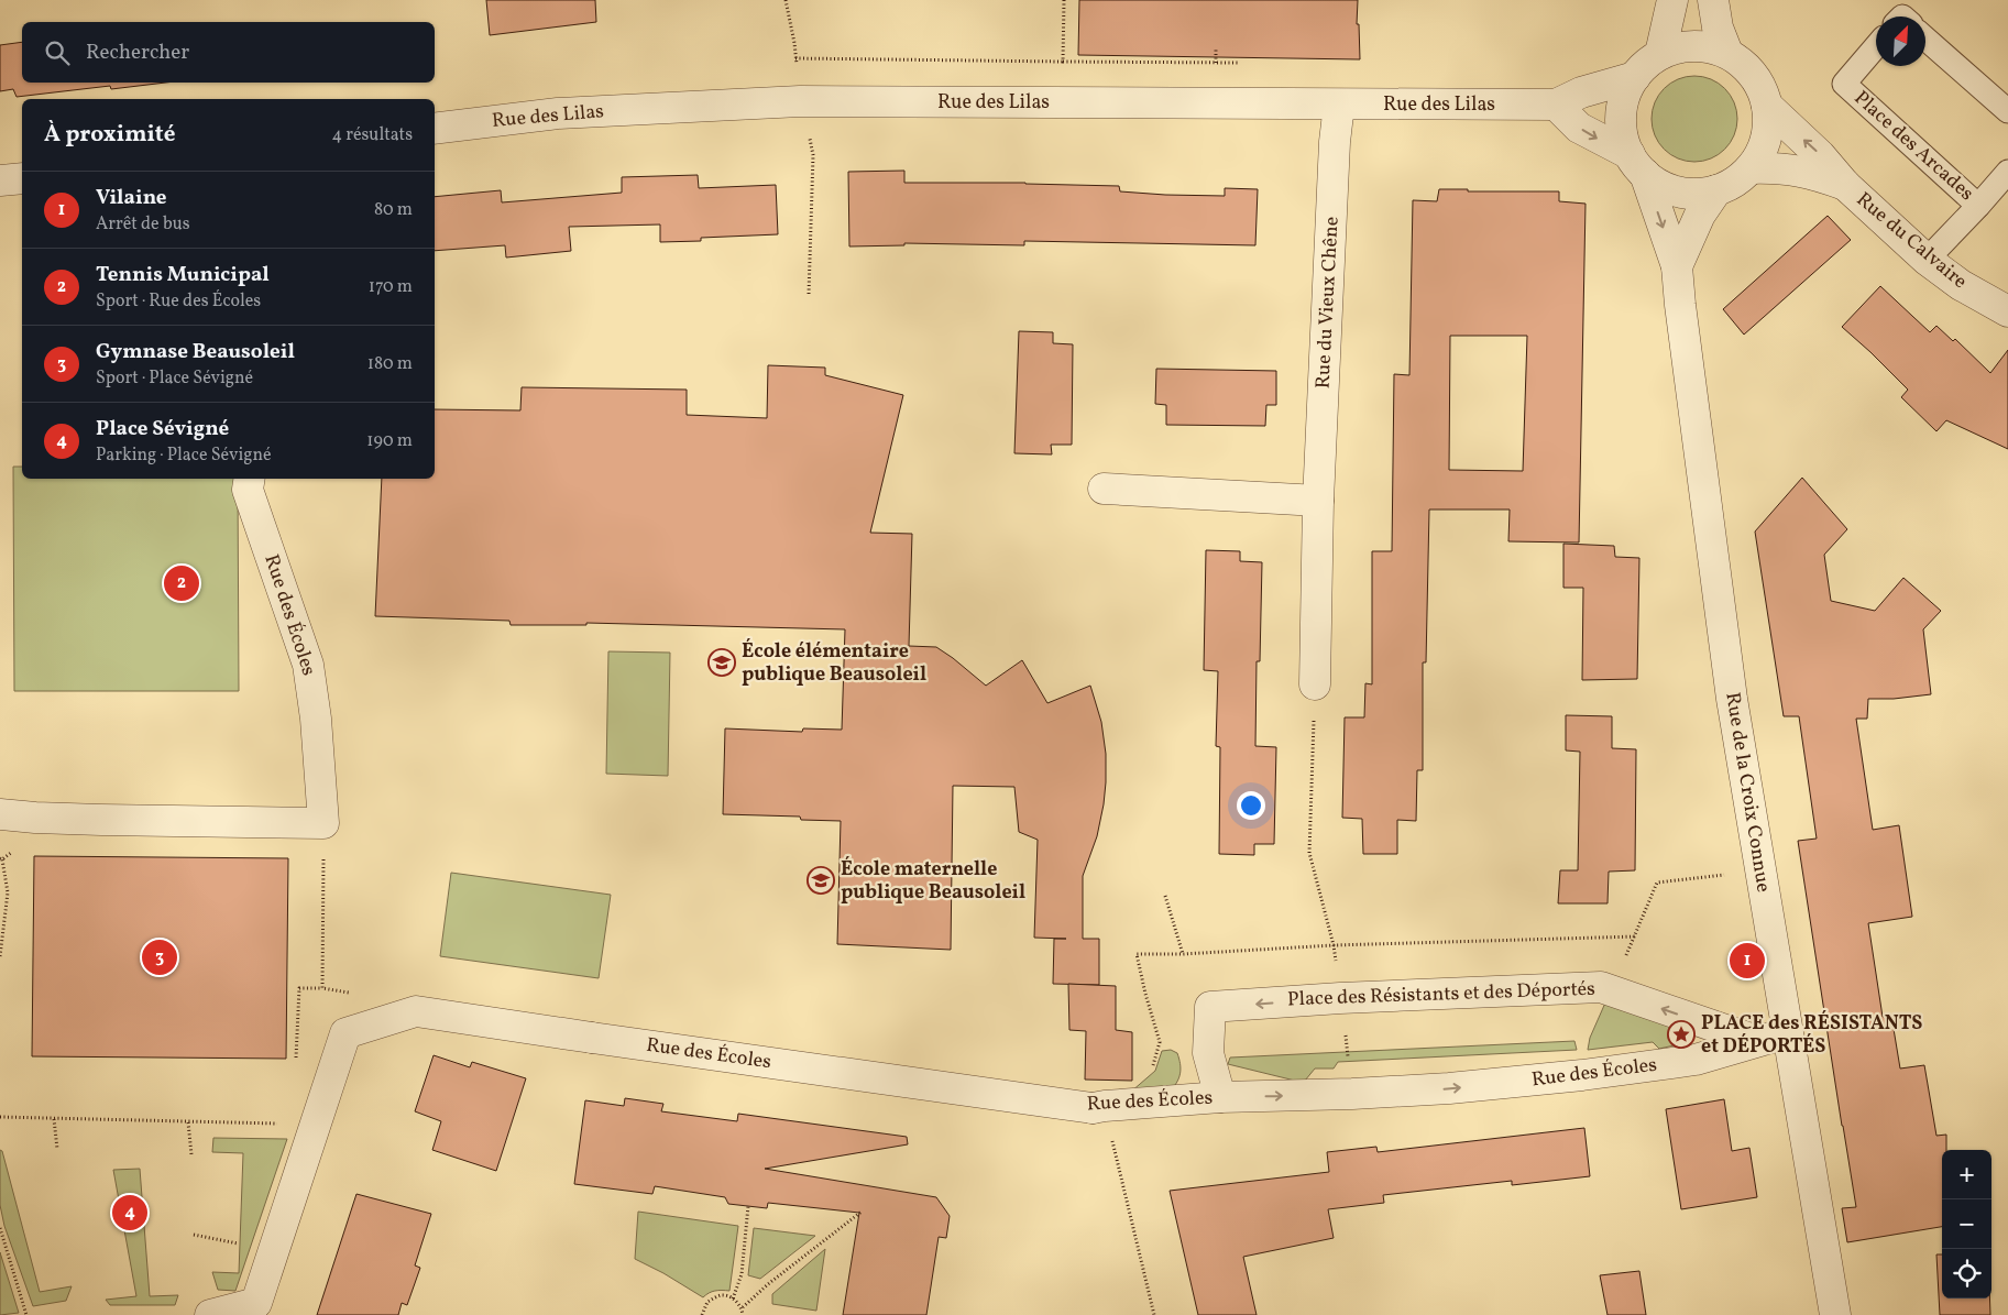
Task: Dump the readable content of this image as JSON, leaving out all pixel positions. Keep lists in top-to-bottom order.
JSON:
{
  "streets": {
    "street": [
      "Rue des Lilas",
      "Rue du Calvaire",
      "Rue du Vieux Chêne",
      "Rue des Écoles",
      "Rue de la Croix Connue",
      "Place des Résistants et des Déportés"
    ],
    "lane": ["Place des Arcades"]
  },
  "crossings": [
    ["Rue des Lilas", "Rue du Calvaire"],
    ["Rue des Lilas", "Rue du Vieux Chêne"],
    ["Rue des Lilas", "Rue de la Croix Connue"],
    ["Rue du Calvaire", "Rue de la Croix Connue"],
    ["Rue des Écoles", "Rue de la Croix Connue"],
    ["Rue des Écoles", "Place des Résistants et des Déportés"]
  ],
  "one_way": ["Place des Résistants et des Déportés"],
  "places": {
    "school or university": ["École élémentaire publique Beausoleil", "École maternelle publique Beausoleil"],
    "place": ["PLACE des RÉSISTANTS et DÉPORTÉS"]
  },
  "north": "top right",
  "page": {
    "search": "Rechercher",
    "heading": ["À proximité", "4 résultats"],
    "list": [
      {
        "mark": "1",
        "name": "Vilaine",
        "note": "Arrêt de bus",
        "value": "80 m"
      },
      {
        "mark": "2",
        "name": "Tennis Municipal",
        "note": "Sport · Rue des Écoles",
        "value": "170 m"
      },
      {
        "mark": "3",
        "name": "Gymnase Beausoleil",
        "note": "Sport · Place Sévigné",
        "value": "180 m"
      },
      {
        "mark": "4",
        "name": "Place Sévigné",
        "note": "Parking · Place Sévigné",
        "value": "190 m"
      }
    ],
    "pins": [
      "2",
      "3",
      "1",
      "4"
    ],
    "map_buttons": ["+", "−"]
  }
}
